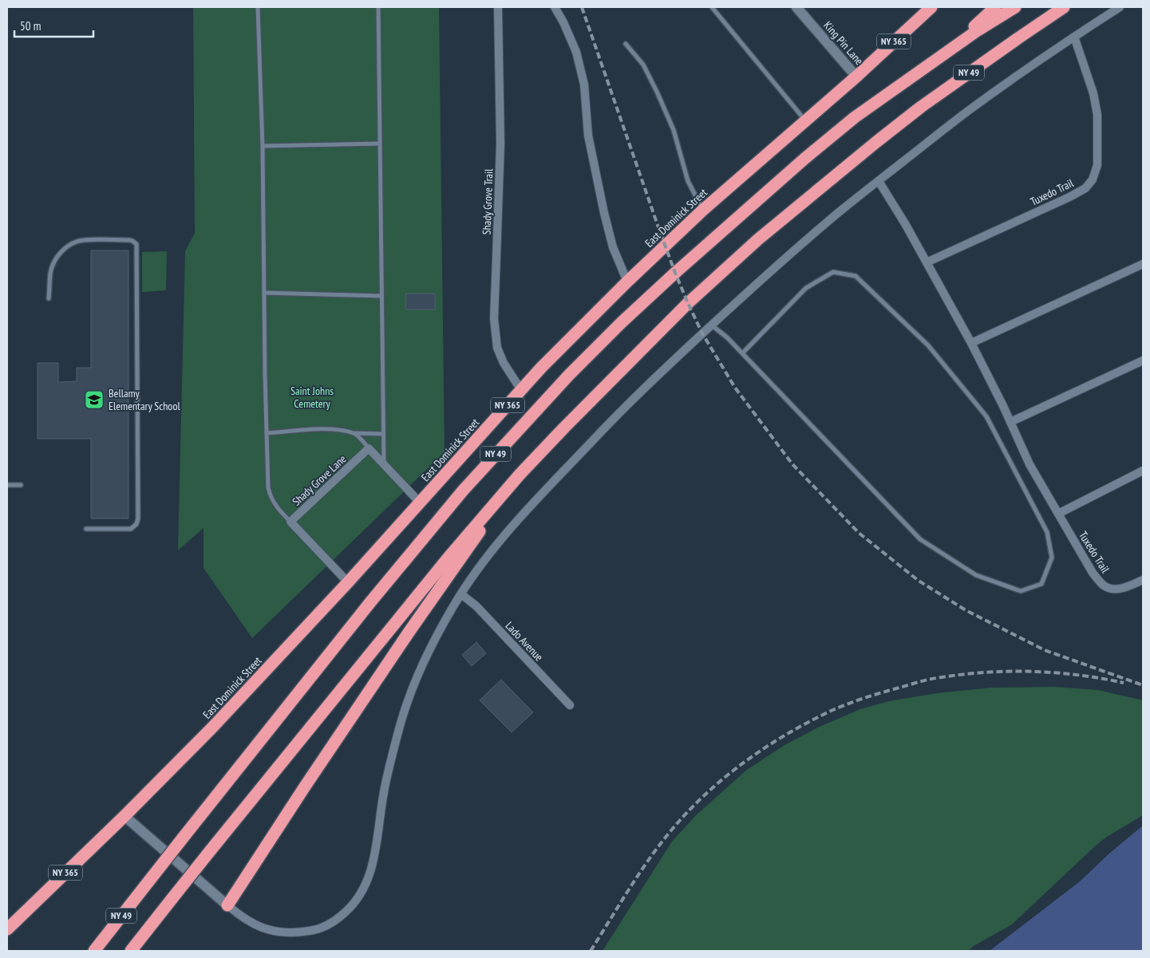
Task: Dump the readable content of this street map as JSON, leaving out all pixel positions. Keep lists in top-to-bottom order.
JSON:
{
  "streets": {
    "highway": ["NY 365", "NY 49", "East Dominick Street"],
    "main road": ["King Pin Lane"],
    "street": [
      "Tuxedo Trail",
      "Shady Grove Trail",
      "Shady Grove Lane",
      "Lado Avenue"
    ]
  },
  "crossings": [
    ["King Pin Lane", "East Dominick Street"],
    ["Shady Grove Trail", "East Dominick Street"],
    ["East Dominick Street", "Shady Grove Lane"]
  ],
  "parks": ["Saint Johns Cemetery"],
  "places": {
    "school or university": ["Bellamy Elementary School"]
  },
  "scale_bar": "50 m"
}
